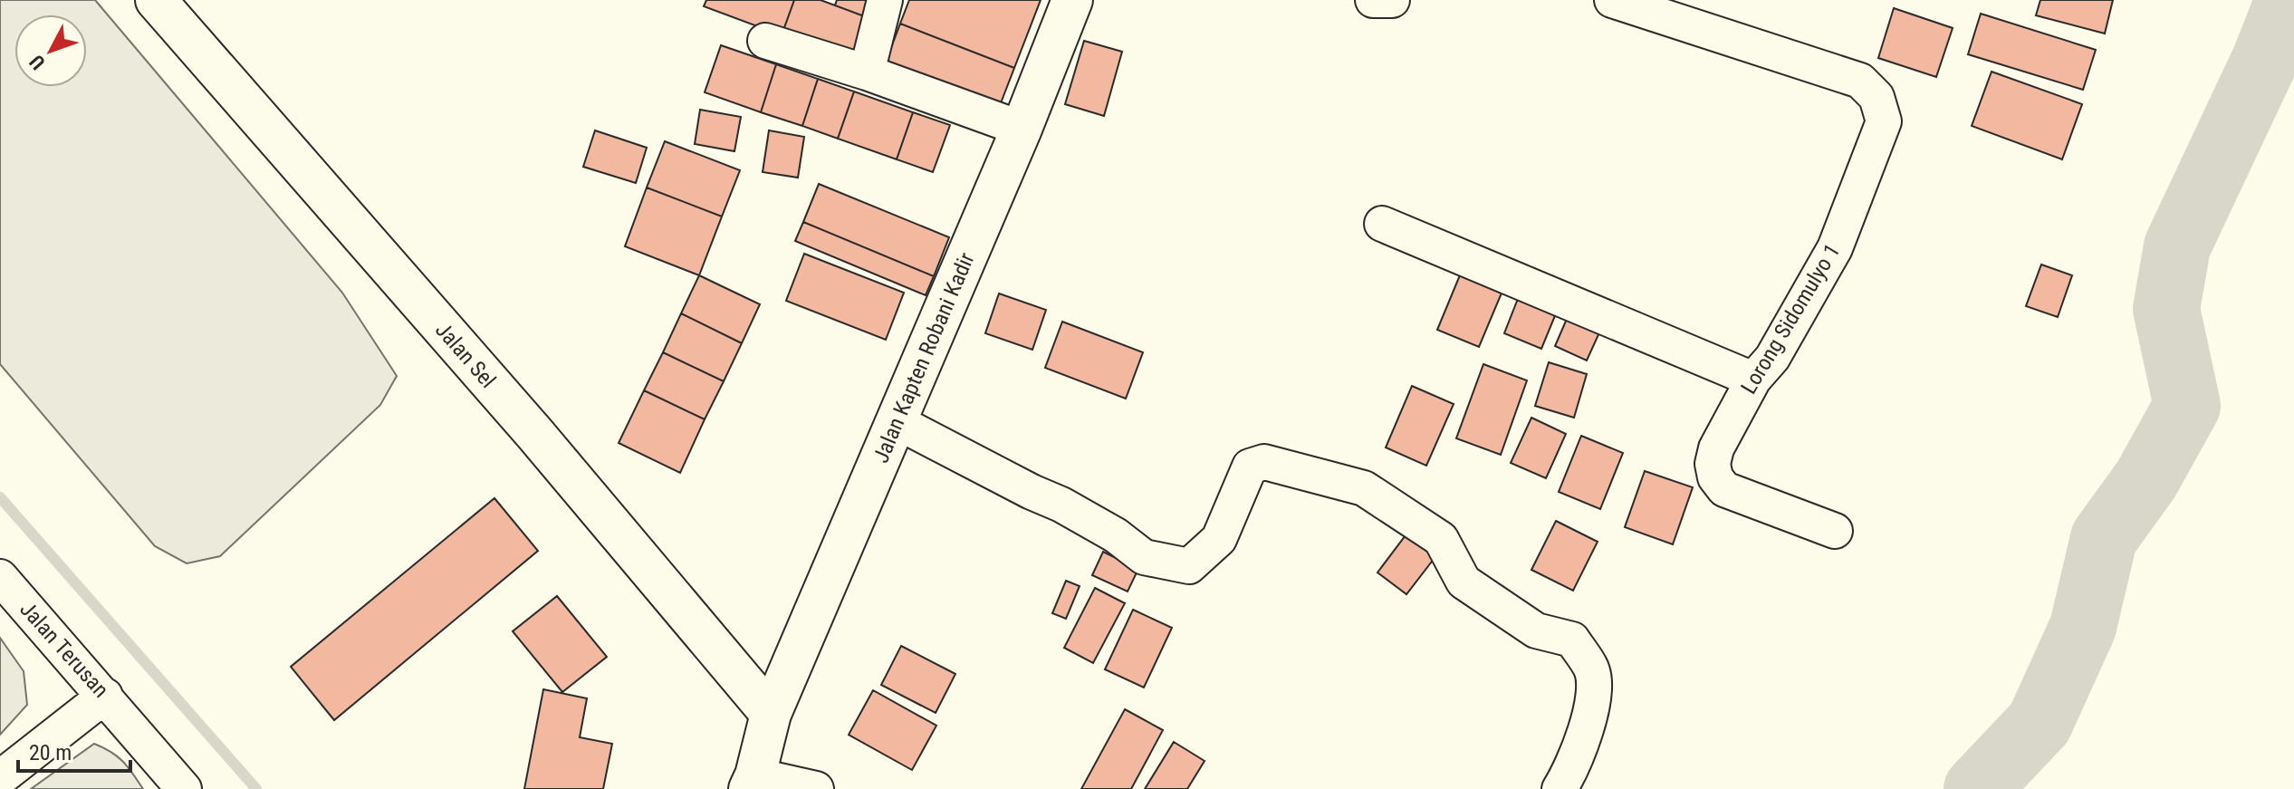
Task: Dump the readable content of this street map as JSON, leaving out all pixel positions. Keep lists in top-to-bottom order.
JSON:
{
  "streets": {
    "street": [
      "Lorong Sidomulyo 1",
      "Jalan Sel",
      "Jalan Kapten Robani Kadir",
      "Jalan Terusan"
    ]
  },
  "crossings": [
    ["Jalan Sel", "Jalan Kapten Robani Kadir"]
  ],
  "scale_bar": "20 m",
  "north": "bottom left"
}
